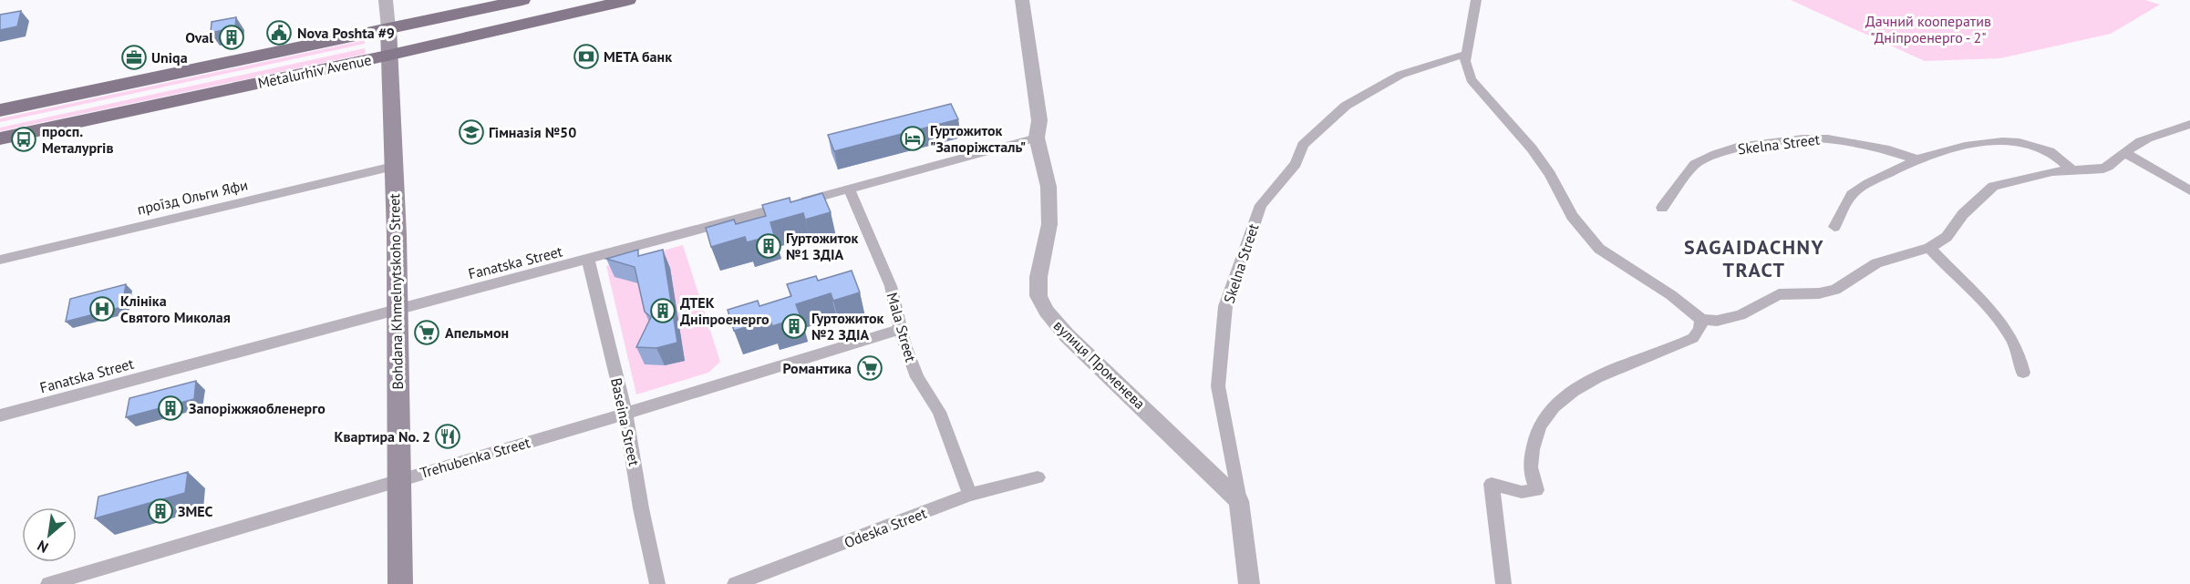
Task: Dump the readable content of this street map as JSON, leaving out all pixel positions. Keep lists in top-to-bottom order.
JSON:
{
  "streets": {
    "main road": ["Metalurhiv Avenue", "Bohdana Khmelnytskoho Street"],
    "street": [
      "Skelna Street",
      "проїзд Ольги Яфи",
      "Fanatska Street",
      "Mala Street",
      "вулиця Променева",
      "Baseina Street",
      "Trehubenka Street",
      "Odeska Street"
    ]
  },
  "crossings": [
    ["Metalurhiv Avenue", "Bohdana Khmelnytskoho Street"],
    ["Skelna Street", "вулиця Променева"],
    ["проїзд Ольги Яфи", "Bohdana Khmelnytskoho Street"],
    ["Fanatska Street", "Bohdana Khmelnytskoho Street"],
    ["Fanatska Street", "Mala Street"],
    ["Fanatska Street", "вулиця Променева"],
    ["Fanatska Street", "Baseina Street"],
    ["Bohdana Khmelnytskoho Street", "Trehubenka Street"],
    ["Mala Street", "Trehubenka Street"],
    ["Mala Street", "Odeska Street"],
    ["Baseina Street", "Trehubenka Street"]
  ],
  "districts": ["SAGAIDACHNY TRACT"],
  "parks": ["Дачний кооператив \"Дніпроенерго - 2\""],
  "places": {
    "public building": ["Nova Poshta #9"],
    "building": [
      "Oval",
      "Гуртожиток №1 ЗДІА",
      "ДТЕК Дніпроенерго",
      "Гуртожиток №2 ЗДІА",
      "Запоріжжяобленерго",
      "ЗМЕС"
    ],
    "bank": ["МЕТА банк"],
    "office": ["Uniqa"],
    "school or university": ["Гімназія №50"],
    "hotel": ["Гуртожиток \"Запоріжсталь\""],
    "bus stop": ["просп. Металургів"],
    "hospital": ["Клініка Святого Миколая"],
    "supermarket": ["Апельмон", "Романтика"],
    "restaurant": ["Квартира No. 2"]
  },
  "north": "bottom left"
}
